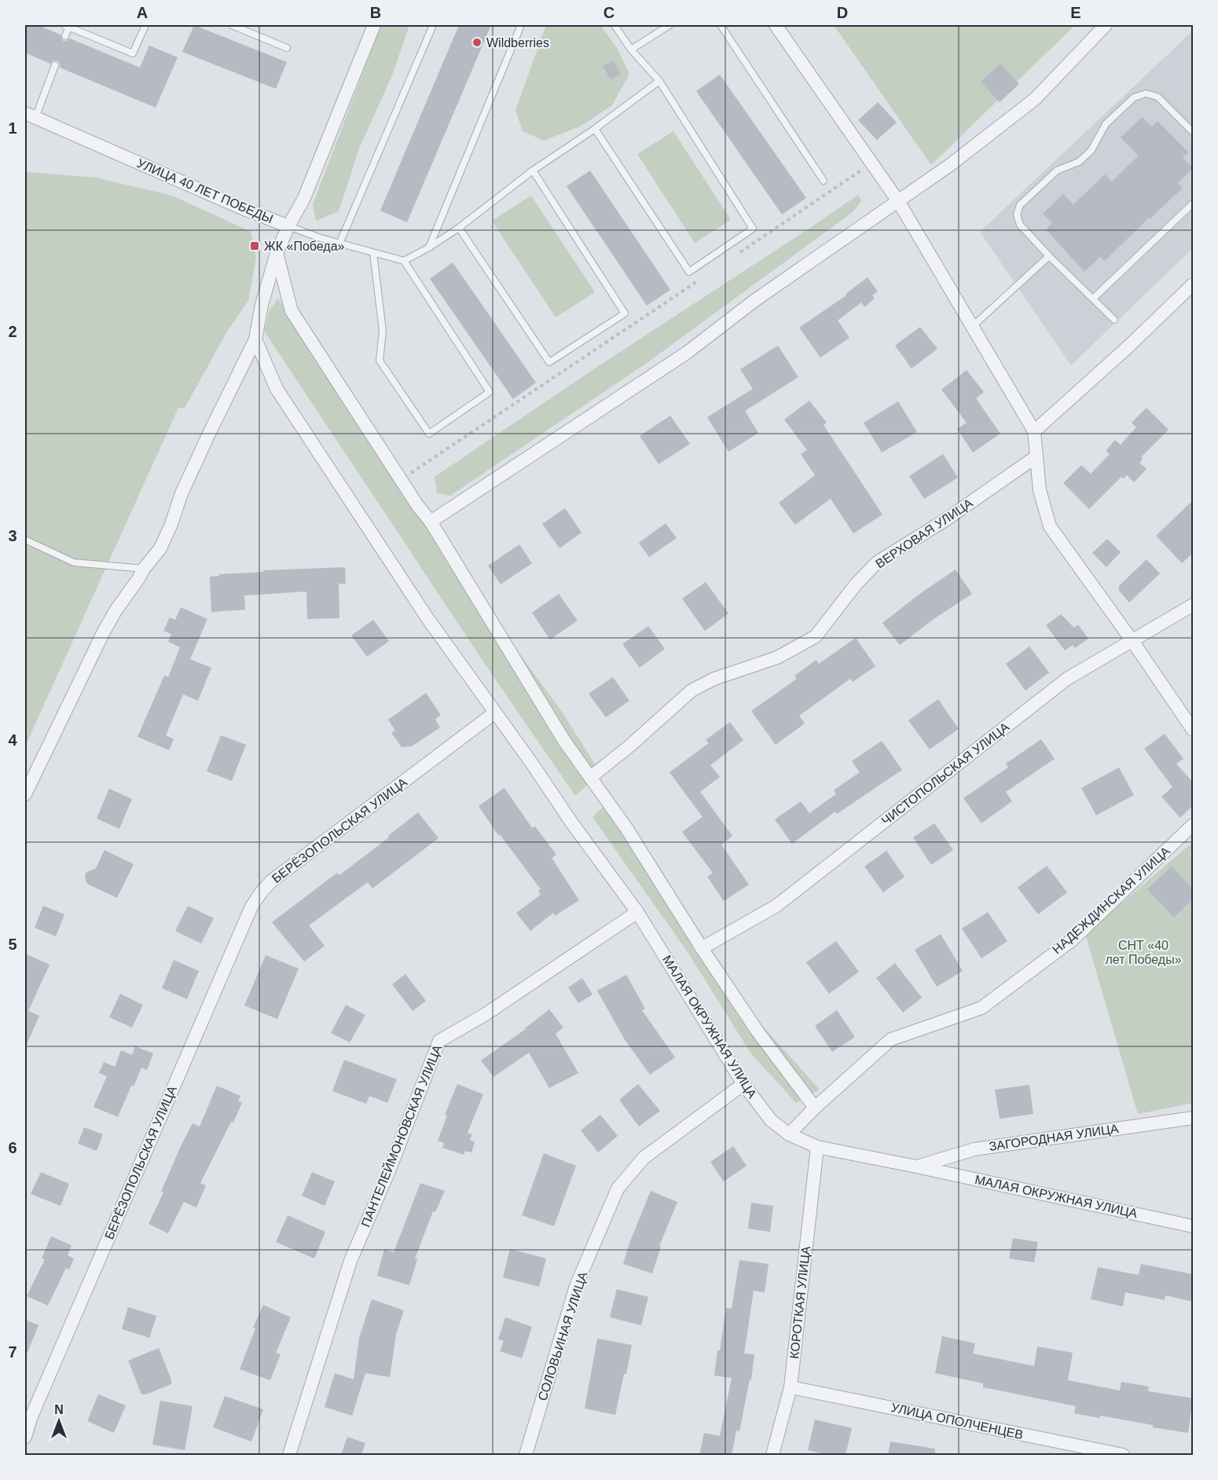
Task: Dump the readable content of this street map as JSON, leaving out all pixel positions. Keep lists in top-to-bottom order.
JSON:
{
  "streets": {
    "street": [
      "УЛИЦА 40 ЛЕТ ПОБЕДЫ",
      "ВЕРХОВАЯ УЛИЦА",
      "ЧИСТОПОЛЬСКАЯ УЛИЦА",
      "БЕРЁЗОПОЛЬСКАЯ УЛИЦА",
      "НАДЕЖДИНСКАЯ УЛИЦА",
      "МАЛАЯ ОКРУЖНАЯ УЛИЦА",
      "ПАНТЕЛЕЙМОНОВСКАЯ УЛИЦА",
      "ЗАГОРОДНАЯ УЛИЦА",
      "КОРОТКАЯ УЛИЦА",
      "СОЛОВЬИНАЯ УЛИЦА",
      "УЛИЦА ОПОЛЧЕНЦЕВ"
    ]
  },
  "crossings": [
    ["БЕРЁЗОПОЛЬСКАЯ УЛИЦА", "МАЛАЯ ОКРУЖНАЯ УЛИЦА"],
    ["НАДЕЖДИНСКАЯ УЛИЦА", "МАЛАЯ ОКРУЖНАЯ УЛИЦА"],
    ["МАЛАЯ ОКРУЖНАЯ УЛИЦА", "ПАНТЕЛЕЙМОНОВСКАЯ УЛИЦА"],
    ["МАЛАЯ ОКРУЖНАЯ УЛИЦА", "ЗАГОРОДНАЯ УЛИЦА"],
    ["МАЛАЯ ОКРУЖНАЯ УЛИЦА", "КОРОТКАЯ УЛИЦА"],
    ["МАЛАЯ ОКРУЖНАЯ УЛИЦА", "СОЛОВЬИНАЯ УЛИЦА"],
    ["КОРОТКАЯ УЛИЦА", "УЛИЦА ОПОЛЧЕНЦЕВ"]
  ],
  "parks": ["СНТ «40 лет Победы»"],
  "places": {
    "other": ["Wildberries"],
    "transit": ["ЖК «Победа»"]
  },
  "north": "top",
  "grid": {
    "columns": [
      "A",
      "B",
      "C",
      "D",
      "E"
    ],
    "rows": [
      "1",
      "2",
      "3",
      "4",
      "5",
      "6",
      "7"
    ]
  }
}
